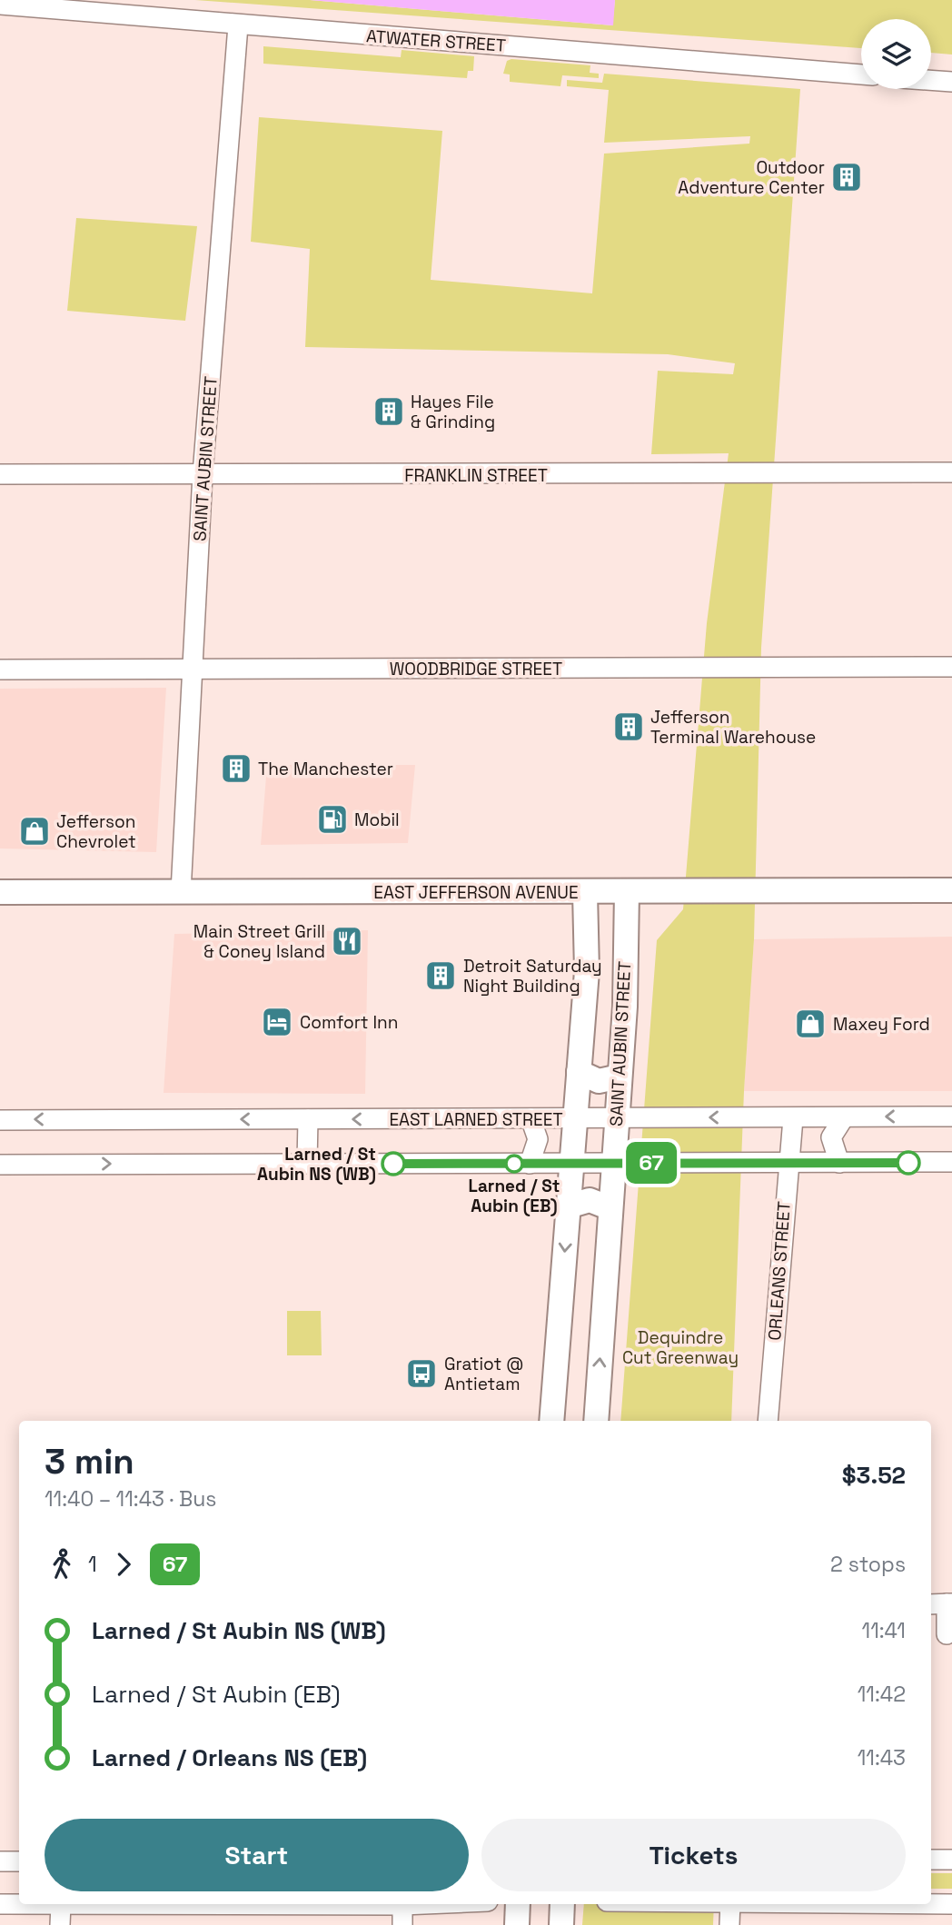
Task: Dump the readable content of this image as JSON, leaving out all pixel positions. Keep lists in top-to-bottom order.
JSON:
{
  "streets": {
    "main road": ["SAINT AUBIN STREET", "EAST JEFFERSON AVENUE"],
    "street": [
      "ATWATER STREET",
      "FRANKLIN STREET",
      "WOODBRIDGE STREET",
      "EAST LARNED STREET",
      "ORLEANS STREET"
    ]
  },
  "crossings": [
    ["ATWATER STREET", "SAINT AUBIN STREET"],
    ["SAINT AUBIN STREET", "FRANKLIN STREET"],
    ["SAINT AUBIN STREET", "WOODBRIDGE STREET"],
    ["SAINT AUBIN STREET", "EAST JEFFERSON AVENUE"],
    ["SAINT AUBIN STREET", "EAST LARNED STREET"],
    ["EAST LARNED STREET", "ORLEANS STREET"]
  ],
  "parks": ["Dequindre Cut Greenway"],
  "places": {
    "building": [
      "Outdoor Adventure Center",
      "Hayes File & Grinding",
      "Jefferson Terminal Warehouse",
      "The Manchester",
      "Detroit Saturday Night Building"
    ],
    "fuel station": ["Mobil"],
    "shop": ["Jefferson Chevrolet", "Maxey Ford"],
    "restaurant": ["Main Street Grill & Coney Island"],
    "hotel": ["Comfort Inn"],
    "other": ["Larned / St Aubin NS (WB)", "Larned / St Aubin (EB)"],
    "bus stop": ["Gratiot @ Antietam"]
  },
  "lines": ["bus line 67"],
  "page": {
    "on_map": "67",
    "heading": ["3 min", "11:40 – 11:43 · Bus", "$3.52"],
    "legs": ["1", "67", "2 stops"],
    "list": [
      {
        "name": "Larned / St Aubin NS (WB)",
        "value": "11:41"
      },
      {
        "name": "Larned / St Aubin (EB)",
        "value": "11:42"
      },
      {
        "name": "Larned / Orleans NS (EB)",
        "value": "11:43"
      }
    ],
    "buttons": ["Start", "Tickets"]
  }
}
